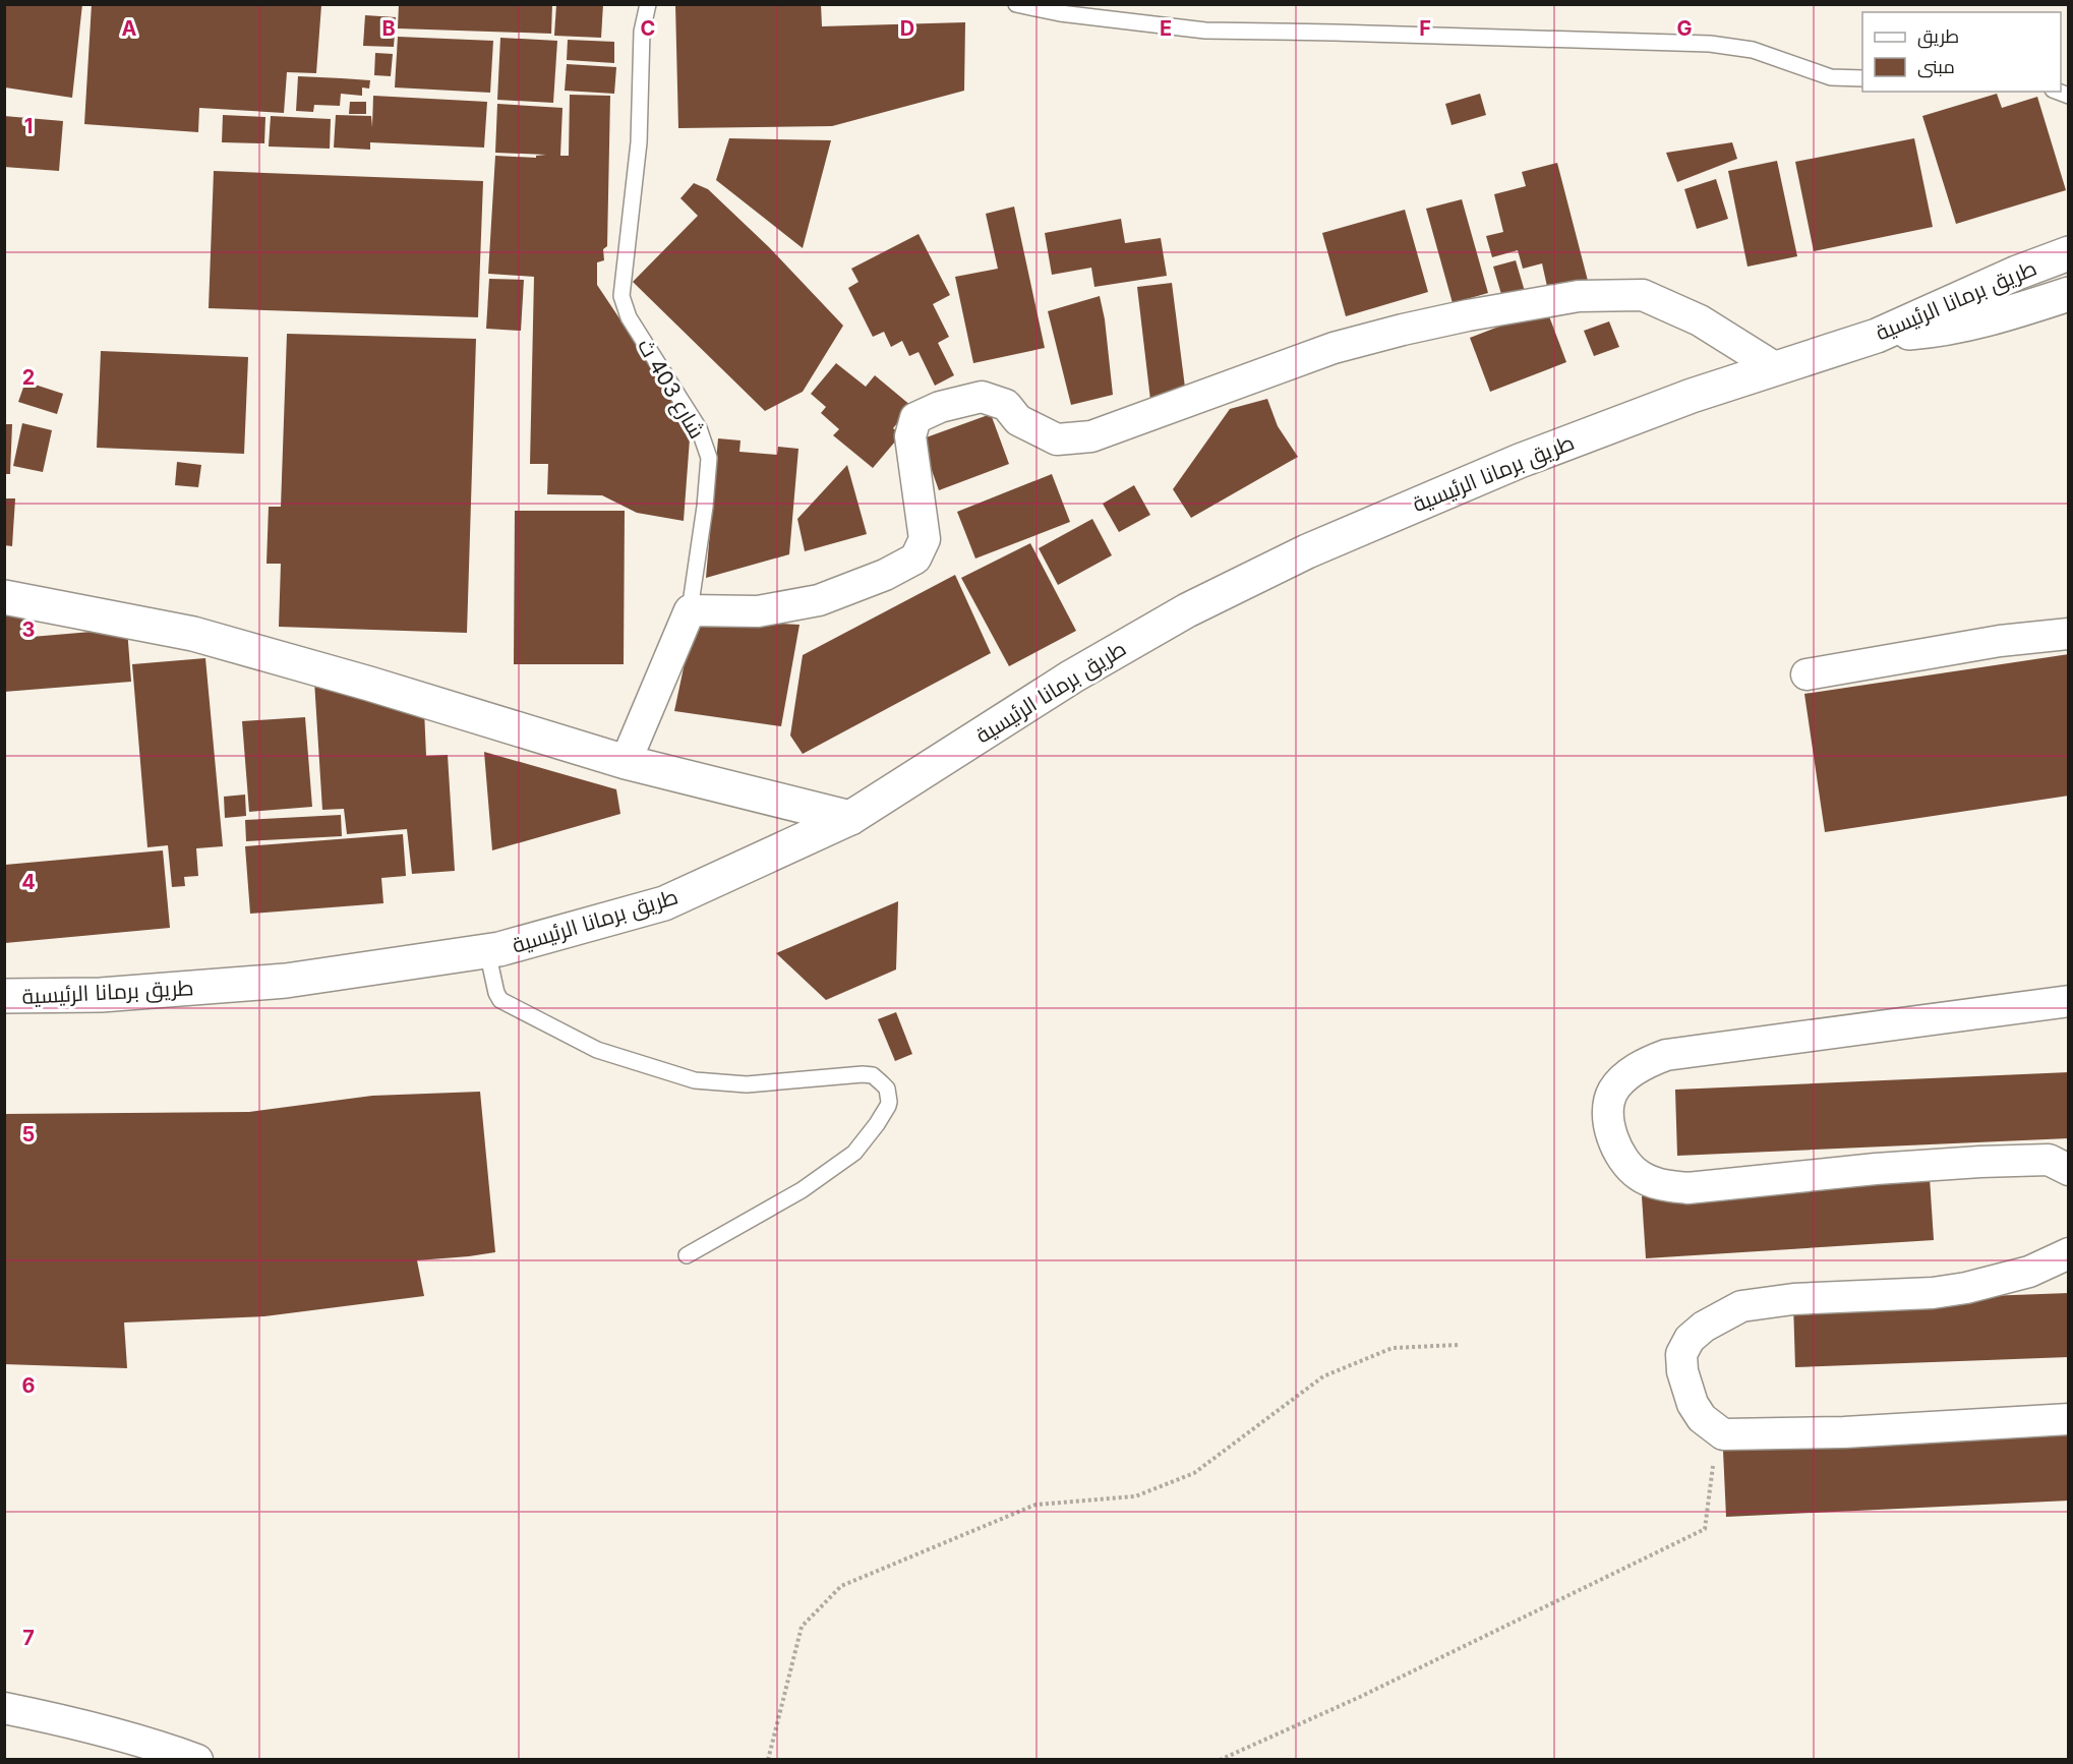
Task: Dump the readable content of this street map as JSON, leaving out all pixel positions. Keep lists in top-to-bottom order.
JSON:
{
  "streets": {
    "main road": ["طريق برمانا الرئيسية"],
    "street": ["شارع 403 ث"]
  },
  "legend": ["طريق", "مبنى"],
  "grid": {
    "columns": [
      "A",
      "B",
      "C",
      "D",
      "E",
      "F",
      "G"
    ],
    "rows": [
      "1",
      "2",
      "3",
      "4",
      "5",
      "6",
      "7"
    ]
  }
}
